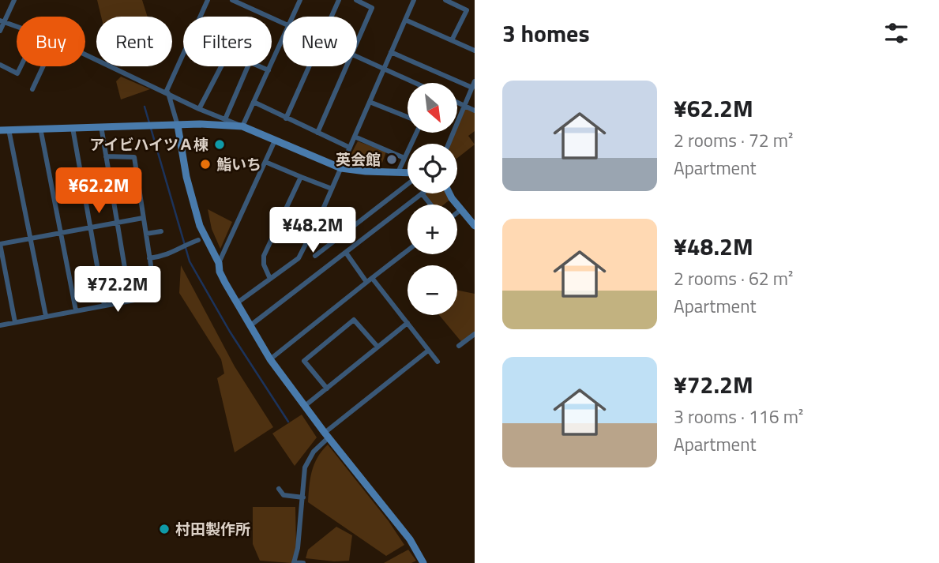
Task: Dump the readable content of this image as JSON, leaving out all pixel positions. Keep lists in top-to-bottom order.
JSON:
{
  "places": [
    "アイビハイツＡ棟",
    "英会館",
    "鮨いち",
    "村田製作所"
  ],
  "north": "bottom right",
  "page": {
    "heading": "3 homes",
    "chip": [
      "Buy",
      "Rent",
      "Filters",
      "New"
    ],
    "list": [
      {
        "name": "¥62.2M",
        "note": "2 rooms · 72 m² · Apartment"
      },
      {
        "name": "¥48.2M",
        "note": "2 rooms · 62 m² · Apartment"
      },
      {
        "name": "¥72.2M",
        "note": "3 rooms · 116 m² · Apartment"
      }
    ],
    "map_buttons": ["+", "−"],
    "price": ["¥62.2M", "¥48.2M", "¥72.2M"]
  }
}
